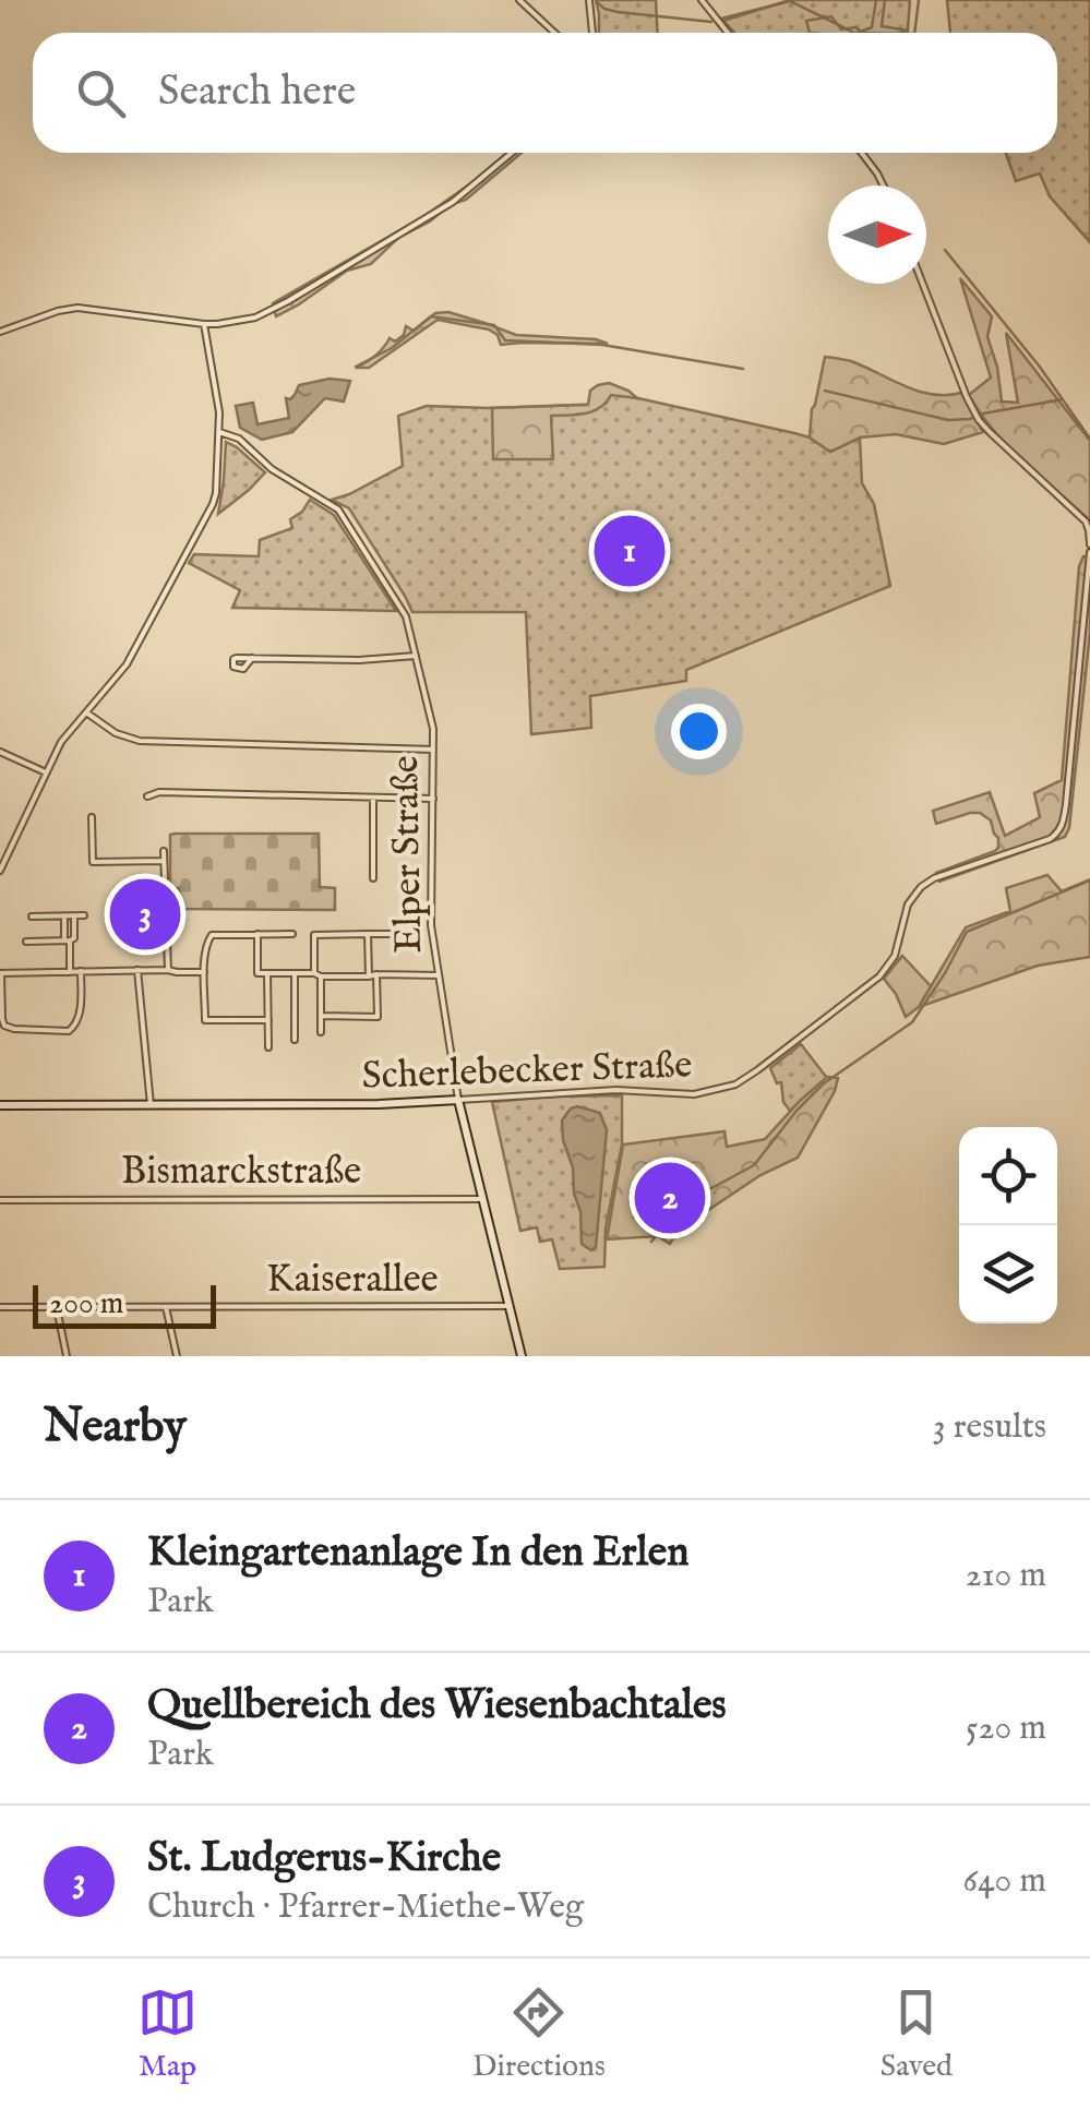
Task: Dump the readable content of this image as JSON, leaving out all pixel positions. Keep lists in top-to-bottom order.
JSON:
{
  "streets": {
    "street": [
      "Elper Straße",
      "Scherlebecker Straße",
      "Bismarckstraße",
      "Kaiserallee"
    ]
  },
  "crossings": [
    ["Elper Straße", "Scherlebecker Straße"],
    ["Elper Straße", "Bismarckstraße"],
    ["Elper Straße", "Kaiserallee"]
  ],
  "scale_bar": "200 m",
  "north": "right",
  "page": {
    "search": "Search here",
    "pins": ["1", "3", "2"],
    "scale": "200 m",
    "heading": ["Nearby", "3 results"],
    "list": [
      {
        "mark": "1",
        "name": "Kleingartenanlage In den Erlen",
        "note": "Park",
        "value": "210 m"
      },
      {
        "mark": "2",
        "name": "Quellbereich des Wiesenbachtales",
        "note": "Park",
        "value": "520 m"
      },
      {
        "mark": "3",
        "name": "St. Ludgerus-Kirche",
        "note": "Church · Pfarrer-Miethe-Weg",
        "value": "640 m"
      }
    ],
    "nav": ["Map", "Directions", "Saved"]
  }
}
